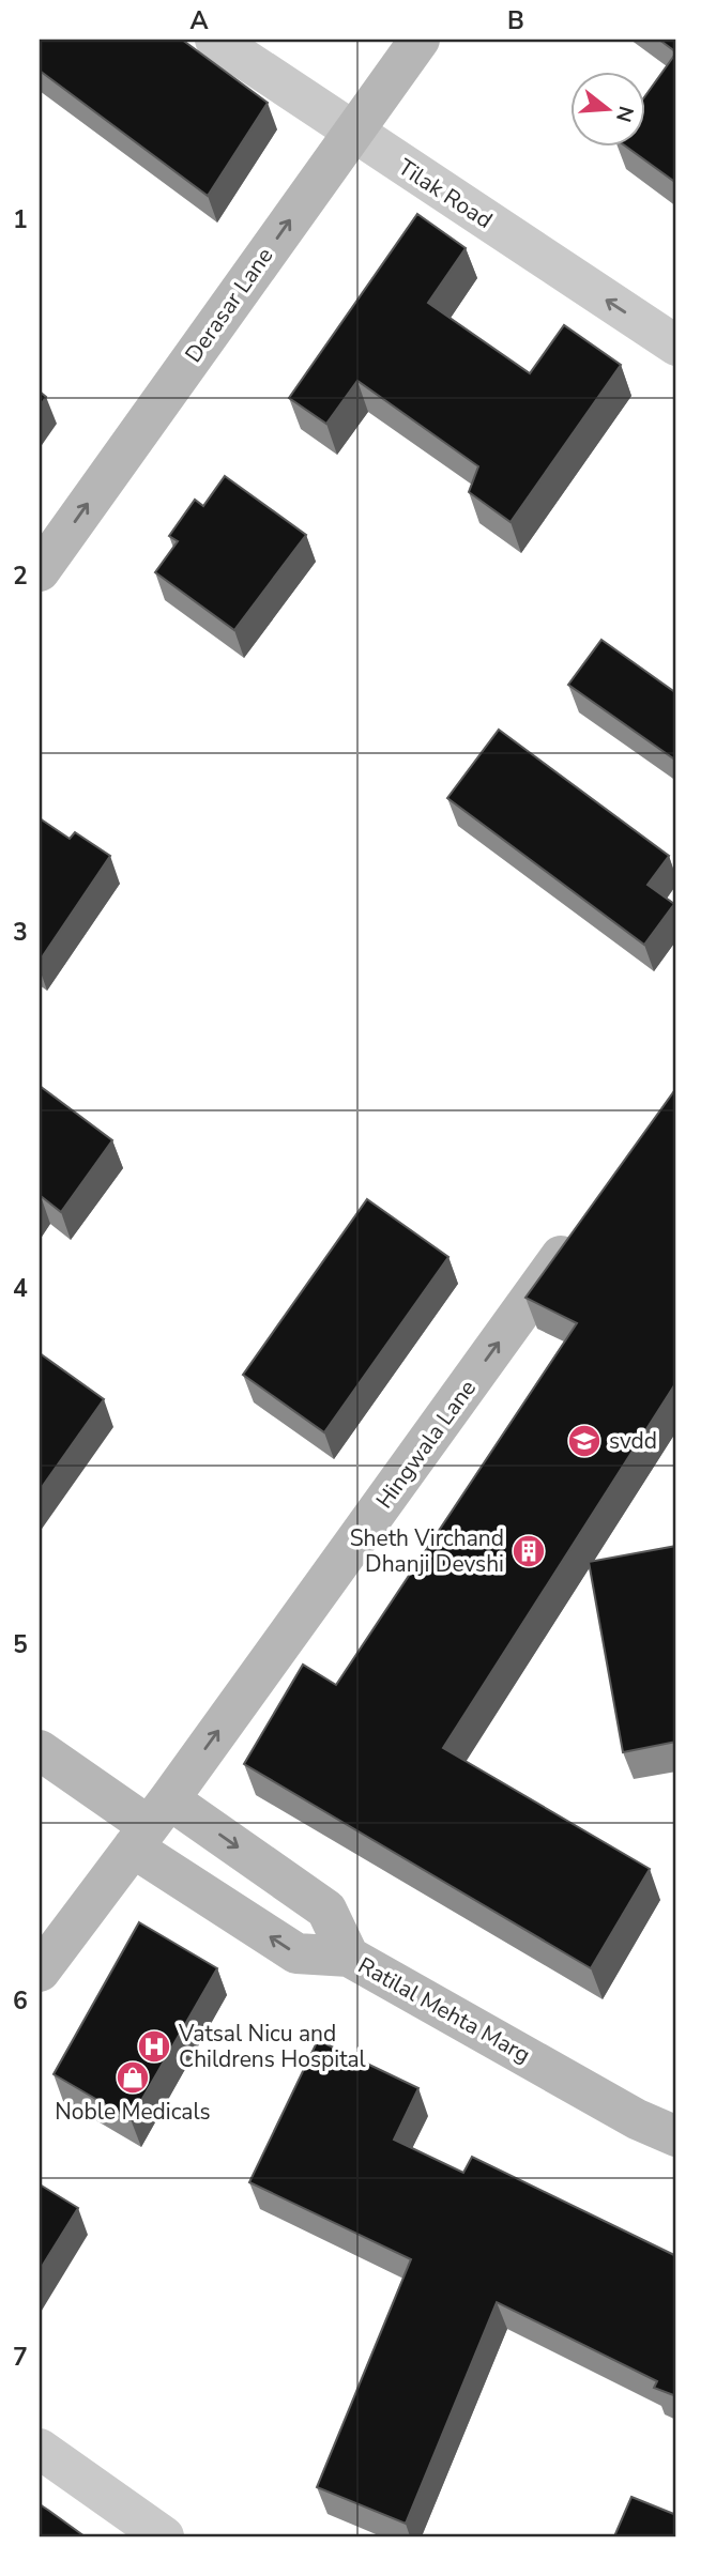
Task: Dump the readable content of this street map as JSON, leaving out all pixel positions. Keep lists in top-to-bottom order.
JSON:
{
  "streets": {
    "street": [
      "Tilak Road",
      "Derasar Lane",
      "Hingwala Lane",
      "Ratilal Mehta Marg"
    ]
  },
  "crossings": [
    ["Tilak Road", "Derasar Lane"],
    ["Hingwala Lane", "Ratilal Mehta Marg"]
  ],
  "one_way": ["Tilak Road", "Derasar Lane", "Hingwala Lane"],
  "places": {
    "school or university": ["svdd"],
    "building": ["Sheth Virchand Dhanji Devshi"],
    "hospital": ["Vatsal Nicu and Childrens Hospital"],
    "shop": ["Noble Medicals"]
  },
  "north": "right",
  "grid": {
    "columns": ["A", "B"],
    "rows": [
      "1",
      "2",
      "3",
      "4",
      "5",
      "6",
      "7"
    ]
  }
}
